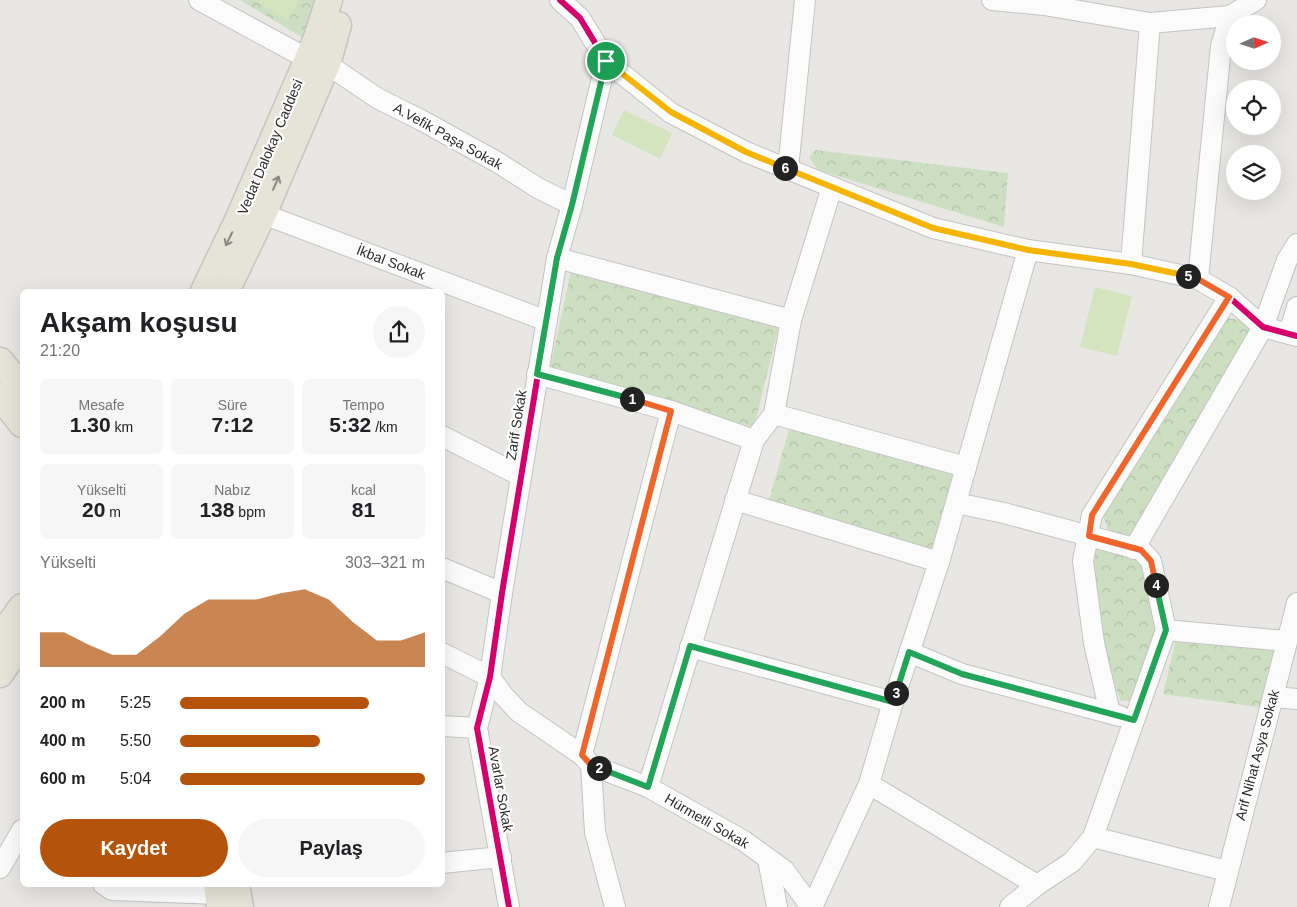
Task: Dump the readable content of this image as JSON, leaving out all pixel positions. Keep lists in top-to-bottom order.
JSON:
{
  "streets": {
    "main road": ["Vedat Dalokay Caddesi"],
    "street": [
      "A.Vefik Paşa Sokak",
      "İkbal Sokak",
      "Zarif Sokak",
      "Arif Nihat Asya Sokak",
      "Avarlar Sokak",
      "Hürmetli Sokak"
    ]
  },
  "crossings": [
    ["A.Vefik Paşa Sokak", "Vedat Dalokay Caddesi"],
    ["A.Vefik Paşa Sokak", "Zarif Sokak"],
    ["Vedat Dalokay Caddesi", "İkbal Sokak"],
    ["İkbal Sokak", "Zarif Sokak"],
    ["Zarif Sokak", "Avarlar Sokak"],
    ["Zarif Sokak", "Hürmetli Sokak"],
    ["Avarlar Sokak", "Hürmetli Sokak"]
  ],
  "north": "right",
  "page": {
    "pins": [
      "6",
      "5",
      "1",
      "4",
      "3",
      "2"
    ],
    "heading": ["Akşam koşusu", "21:20"],
    "stats": [
      ["Mesafe", "1.30 km"],
      ["Süre", "7:12"],
      ["Tempo", "5:32 /km"],
      ["Yükselti", "20 m"],
      ["Nabız", "138 bpm"],
      ["kcal", "81"]
    ],
    "chart": ["Yükselti", "303–321 m"],
    "list": [
      {
        "name": "200 m",
        "note": "5:25"
      },
      {
        "name": "400 m",
        "note": "5:50"
      },
      {
        "name": "600 m",
        "note": "5:04"
      }
    ],
    "buttons": ["Kaydet", "Paylaş"]
  }
}
